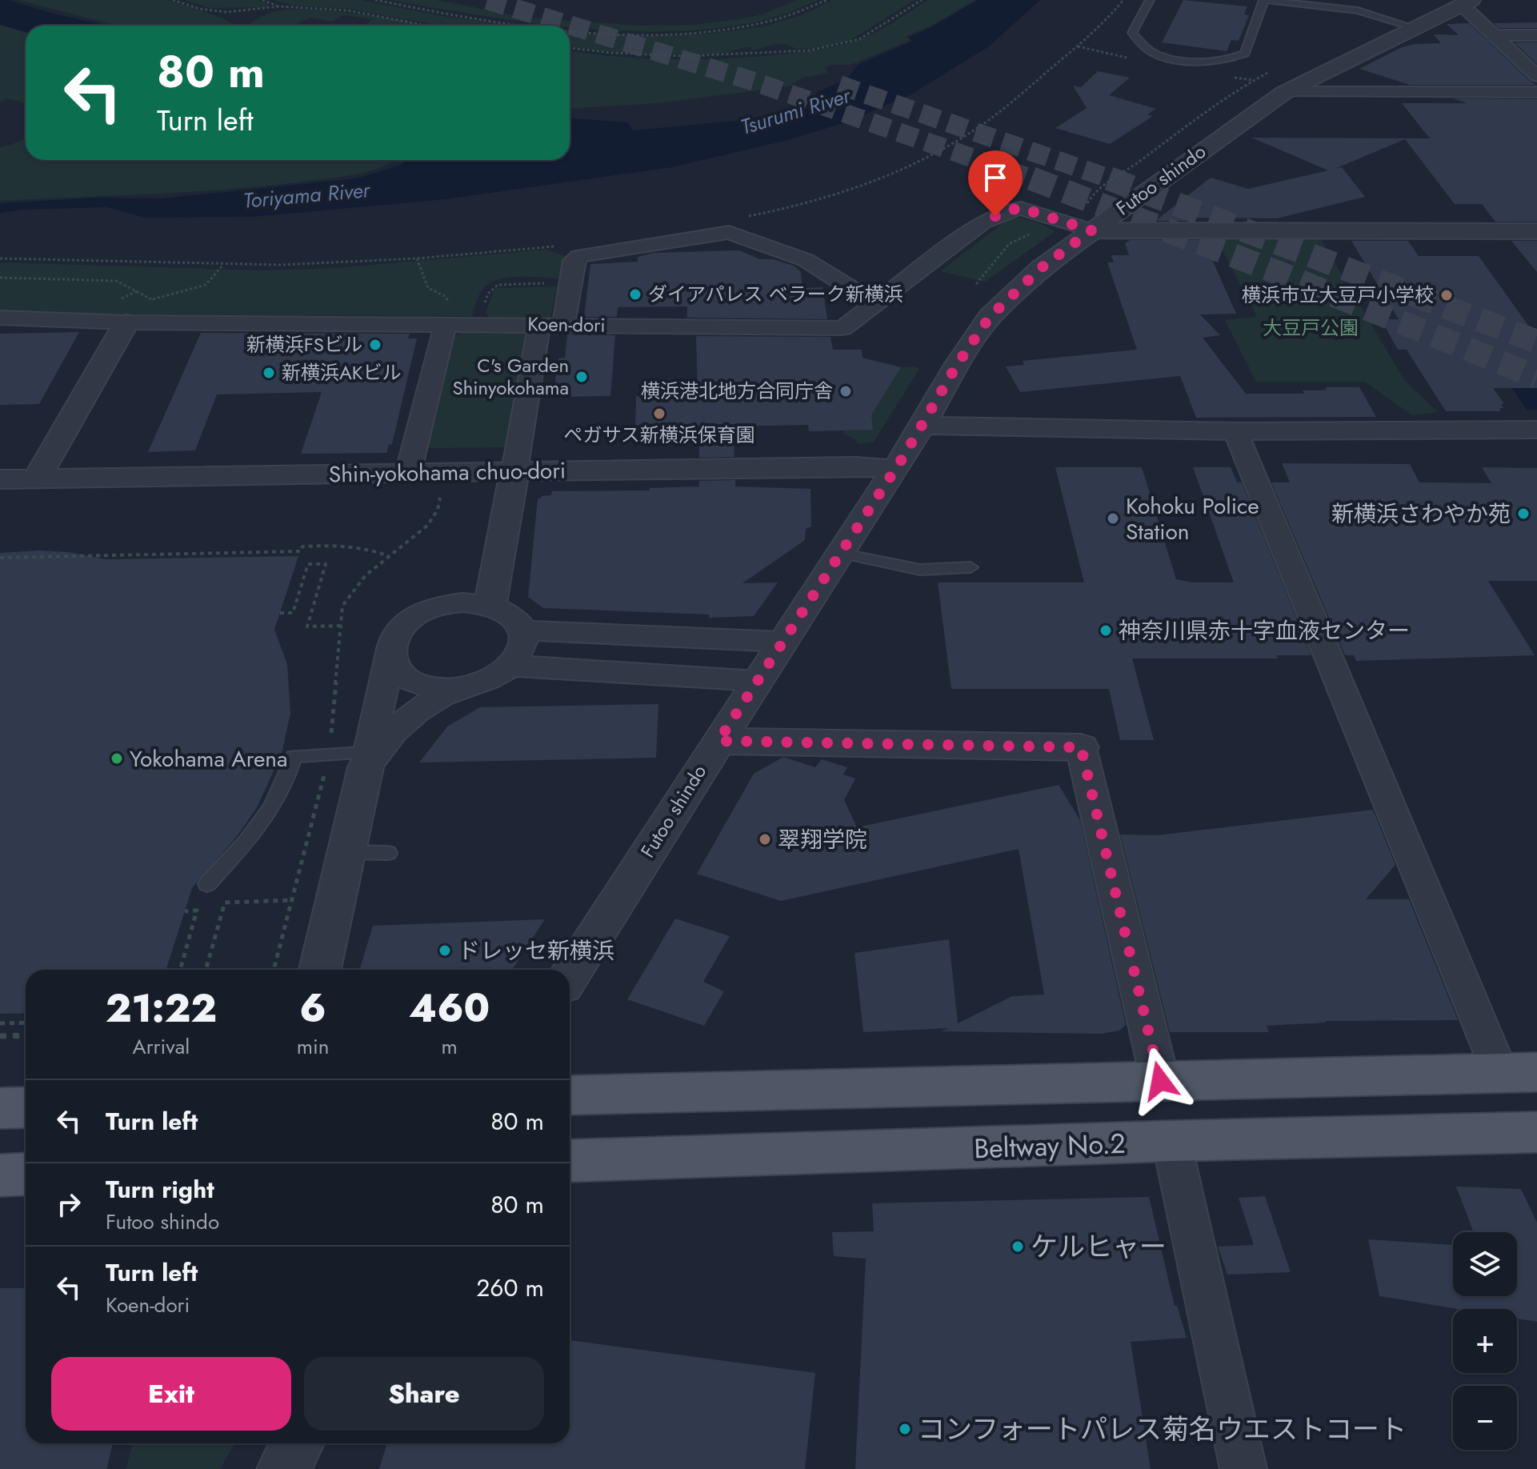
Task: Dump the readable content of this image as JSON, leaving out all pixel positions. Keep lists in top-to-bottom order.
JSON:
{
  "streets": {
    "main road": ["Beltway No.2"],
    "street": ["Futoo shindo", "Koen-dori", "Shin-yokohama chuo-dori"]
  },
  "crossings": [
    ["Futoo shindo", "Koen-dori"],
    ["Futoo shindo", "Shin-yokohama chuo-dori"]
  ],
  "water": ["Tsurumi River", "Toriyama River"],
  "parks": ["大豆戸公園"],
  "places": [
    "ダイアパレス ベラーク新横浜",
    "横浜市立大豆戸小学校",
    "新横浜FSビル",
    "新横浜AKビル",
    "C's Garden Shinyokohama",
    "横浜港北地方合同庁舎",
    "ペガサス新横浜保育園",
    "新横浜さわやか苑",
    "Kohoku Police Station",
    "神奈川県赤十字血液センター",
    "Yokohama Arena",
    "翠翔学院",
    "ドレッセ新横浜",
    "ケルヒャー",
    "コンフォートパレス菊名ウエストコート"
  ],
  "page": {
    "turn": ["80 m", "Turn left"],
    "eta": [
      "21:22",
      "Arrival",
      "6",
      "min",
      "460",
      "m"
    ],
    "list": [
      {
        "name": "Turn left",
        "value": "80 m"
      },
      {
        "name": "Turn right",
        "note": "Futoo shindo",
        "value": "80 m"
      },
      {
        "name": "Turn left",
        "note": "Koen-dori",
        "value": "260 m"
      }
    ],
    "map_buttons": ["+", "−"],
    "buttons": ["Exit", "Share"]
  }
}
